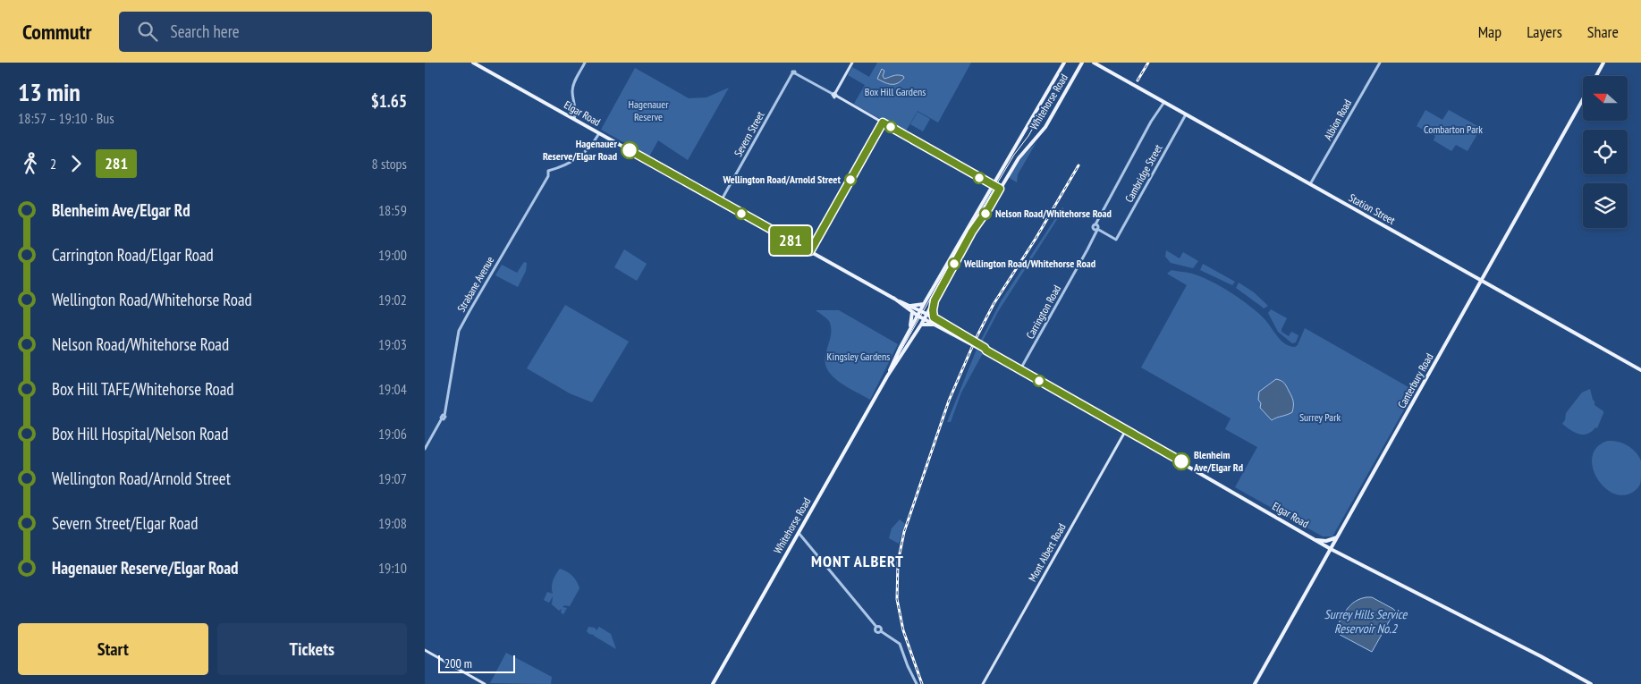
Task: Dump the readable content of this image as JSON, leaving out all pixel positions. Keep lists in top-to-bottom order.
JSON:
{
  "streets": {
    "main road": [
      "Whitehorse Road",
      "Elgar Road",
      "Station Street",
      "Canterbury Road",
      "Mont Albert Road"
    ],
    "street": [
      "Albion Road",
      "Severn Street",
      "Cambridge Street",
      "Strabane Avenue",
      "Carrington Road"
    ]
  },
  "crossings": [
    ["Whitehorse Road", "Elgar Road"],
    ["Elgar Road", "Severn Street"],
    ["Elgar Road", "Strabane Avenue"],
    ["Elgar Road", "Carrington Road"],
    ["Elgar Road", "Canterbury Road"],
    ["Elgar Road", "Mont Albert Road"],
    ["Albion Road", "Station Street"],
    ["Cambridge Street", "Station Street"],
    ["Cambridge Street", "Carrington Road"],
    ["Station Street", "Carrington Road"],
    ["Station Street", "Canterbury Road"]
  ],
  "districts": ["MONT ALBERT"],
  "water": ["Surrey Hills Service Reservoir No.2"],
  "parks": [
    "Box Hill Gardens",
    "Hagenauer Reserve",
    "Combarton Park",
    "Kingsley Gardens",
    "Surrey Park"
  ],
  "places": [
    "Hagenauer Reserve/Elgar Road",
    "Wellington Road/Arnold Street",
    "Nelson Road/Whitehorse Road",
    "Wellington Road/Whitehorse Road",
    "Blenheim Ave/Elgar Rd"
  ],
  "lines": ["bus line 281"],
  "scale_bar": "200 m",
  "north": "left",
  "page": {
    "header": "Commutr",
    "search": "Search here",
    "nav": ["Map", "Layers", "Share"],
    "heading": ["13 min", "18:57 – 19:10 · Bus", "$1.65"],
    "on_map": "281",
    "legs": ["2", "281", "8 stops"],
    "list": [
      {
        "name": "Blenheim Ave/Elgar Rd",
        "value": "18:59"
      },
      {
        "name": "Carrington Road/Elgar Road",
        "value": "19:00"
      },
      {
        "name": "Wellington Road/Whitehorse Road",
        "value": "19:02"
      },
      {
        "name": "Nelson Road/Whitehorse Road",
        "value": "19:03"
      },
      {
        "name": "Box Hill TAFE/Whitehorse Road",
        "value": "19:04"
      },
      {
        "name": "Box Hill Hospital/Nelson Road",
        "value": "19:06"
      },
      {
        "name": "Wellington Road/Arnold Street",
        "value": "19:07"
      },
      {
        "name": "Severn Street/Elgar Road",
        "value": "19:08"
      },
      {
        "name": "Hagenauer Reserve/Elgar Road",
        "value": "19:10"
      }
    ],
    "buttons": ["Start", "Tickets"],
    "scale": "200 m"
  }
}
